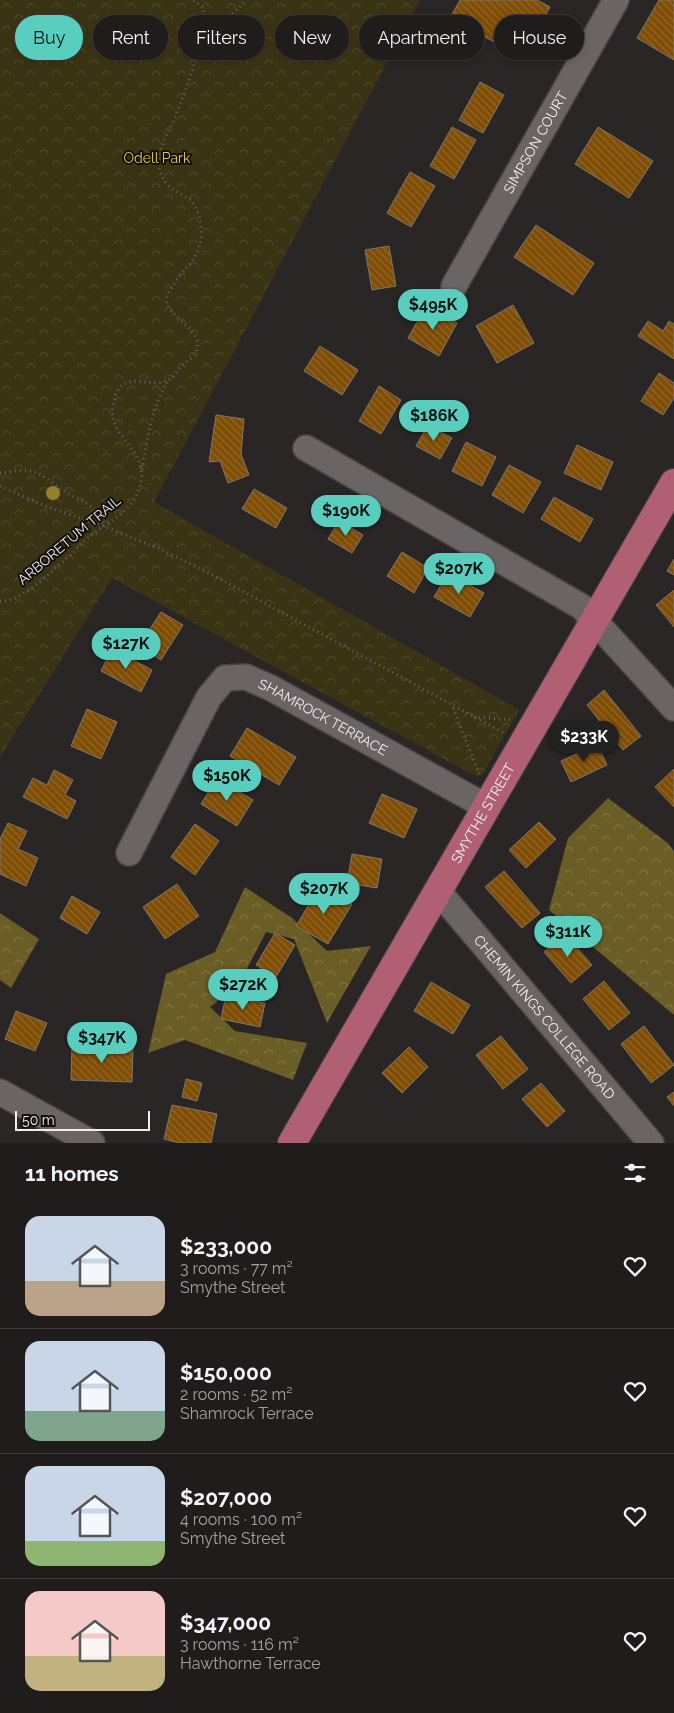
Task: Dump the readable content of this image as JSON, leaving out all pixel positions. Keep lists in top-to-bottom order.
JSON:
{
  "streets": {
    "main road": ["SMYTHE STREET"],
    "street": ["SIMPSON COURT", "SHAMROCK TERRACE", "CHEMIN KINGS COLLEGE ROAD"],
    "path": ["ARBORETUM TRAIL"]
  },
  "crossings": [
    ["SHAMROCK TERRACE", "SMYTHE STREET"],
    ["SMYTHE STREET", "CHEMIN KINGS COLLEGE ROAD"]
  ],
  "parks": ["Odell Park"],
  "scale_bar": "50 m",
  "page": {
    "chip": [
      "Buy",
      "Rent",
      "Filters",
      "New",
      "Apartment",
      "House"
    ],
    "price": [
      "$495K",
      "$186K",
      "$190K",
      "$207K",
      "$127K",
      "$233K",
      "$150K",
      "$207K",
      "$311K",
      "$272K",
      "$347K"
    ],
    "scale": "50 m",
    "heading": "11 homes",
    "list": [
      {
        "name": "$233,000",
        "note": "3 rooms · 77 m² · Smythe Street"
      },
      {
        "name": "$150,000",
        "note": "2 rooms · 52 m² · Shamrock Terrace"
      },
      {
        "name": "$207,000",
        "note": "4 rooms · 100 m² · Smythe Street"
      },
      {
        "name": "$347,000",
        "note": "3 rooms · 116 m² · Hawthorne Terrace"
      }
    ]
  }
}
